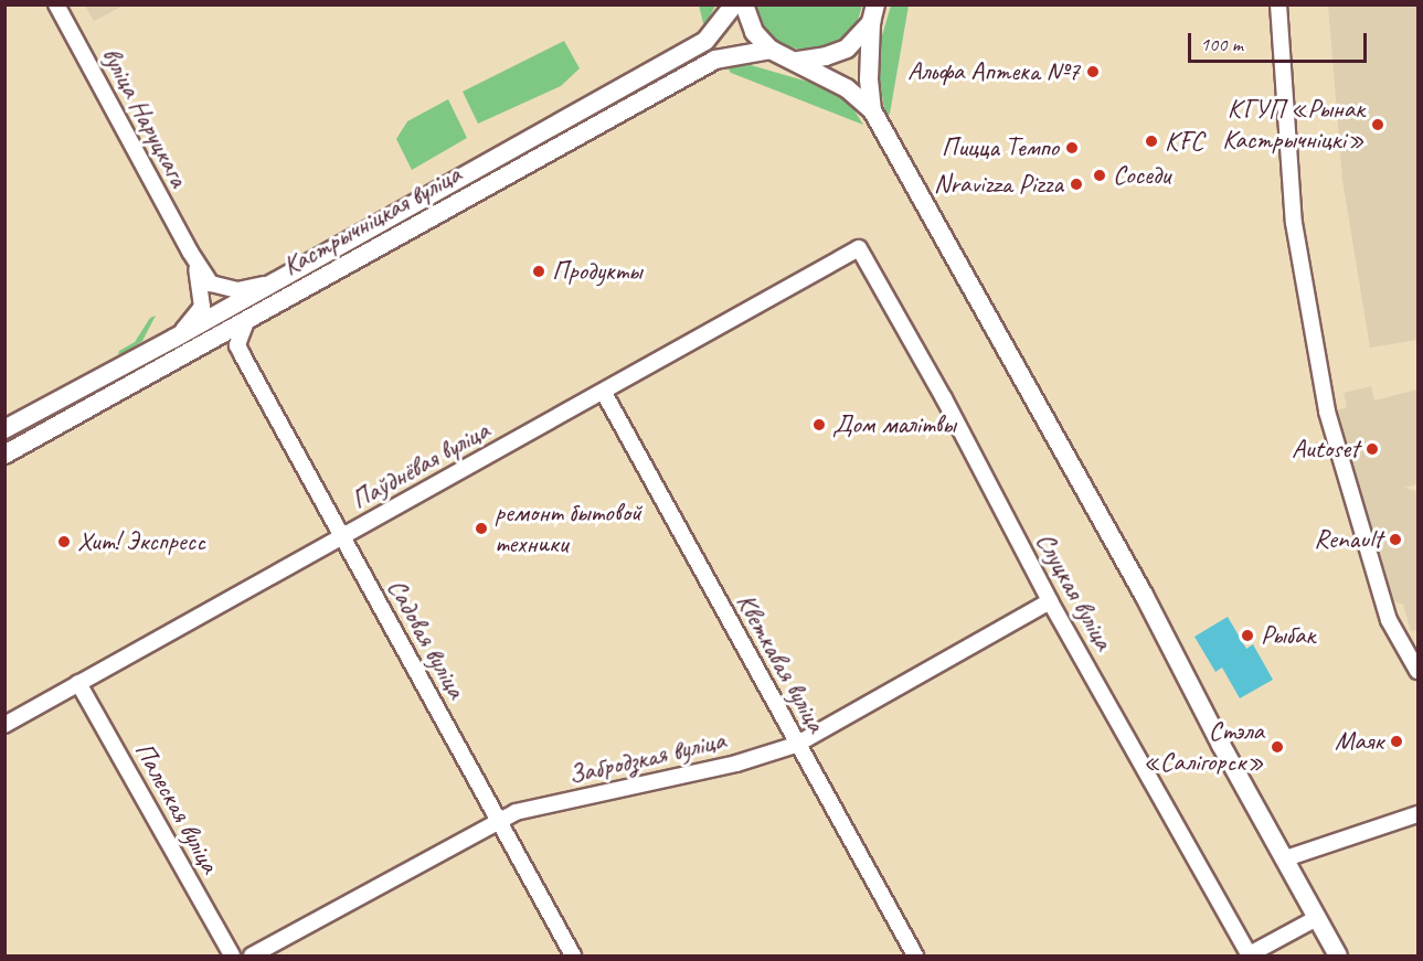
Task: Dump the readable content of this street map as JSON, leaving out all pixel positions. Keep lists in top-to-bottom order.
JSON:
{
  "streets": {
    "main road": ["Кастрычніцкая вуліца"],
    "street": [
      "вуліца Наруцкага",
      "Паўднёвая вуліца",
      "Слуцкая вуліца",
      "Садовая вуліца",
      "Кветкавая вуліца",
      "Забродзкая вуліца",
      "Палеская вуліца"
    ]
  },
  "crossings": [
    ["Паўднёвая вуліца", "Слуцкая вуліца"],
    ["Паўднёвая вуліца", "Садовая вуліца"],
    ["Паўднёвая вуліца", "Кветкавая вуліца"],
    ["Паўднёвая вуліца", "Палеская вуліца"],
    ["Слуцкая вуліца", "Забродзкая вуліца"],
    ["Садовая вуліца", "Забродзкая вуліца"],
    ["Кветкавая вуліца", "Забродзкая вуліца"]
  ],
  "places": [
    "Альфа Аптека №7",
    "КГУП «Рынак Кастрычніцкі»",
    "KFC",
    "Пицца Темпо",
    "Соседи",
    "Nravizza Pizza",
    "Продукты",
    "Дом малітвы",
    "Autoset",
    "ремонт бытовой техники",
    "Renault",
    "Хит! Экспресс",
    "Рыбак",
    "Маяк",
    "Стэла «Салігорск»"
  ],
  "scale_bar": "100 m"
}
